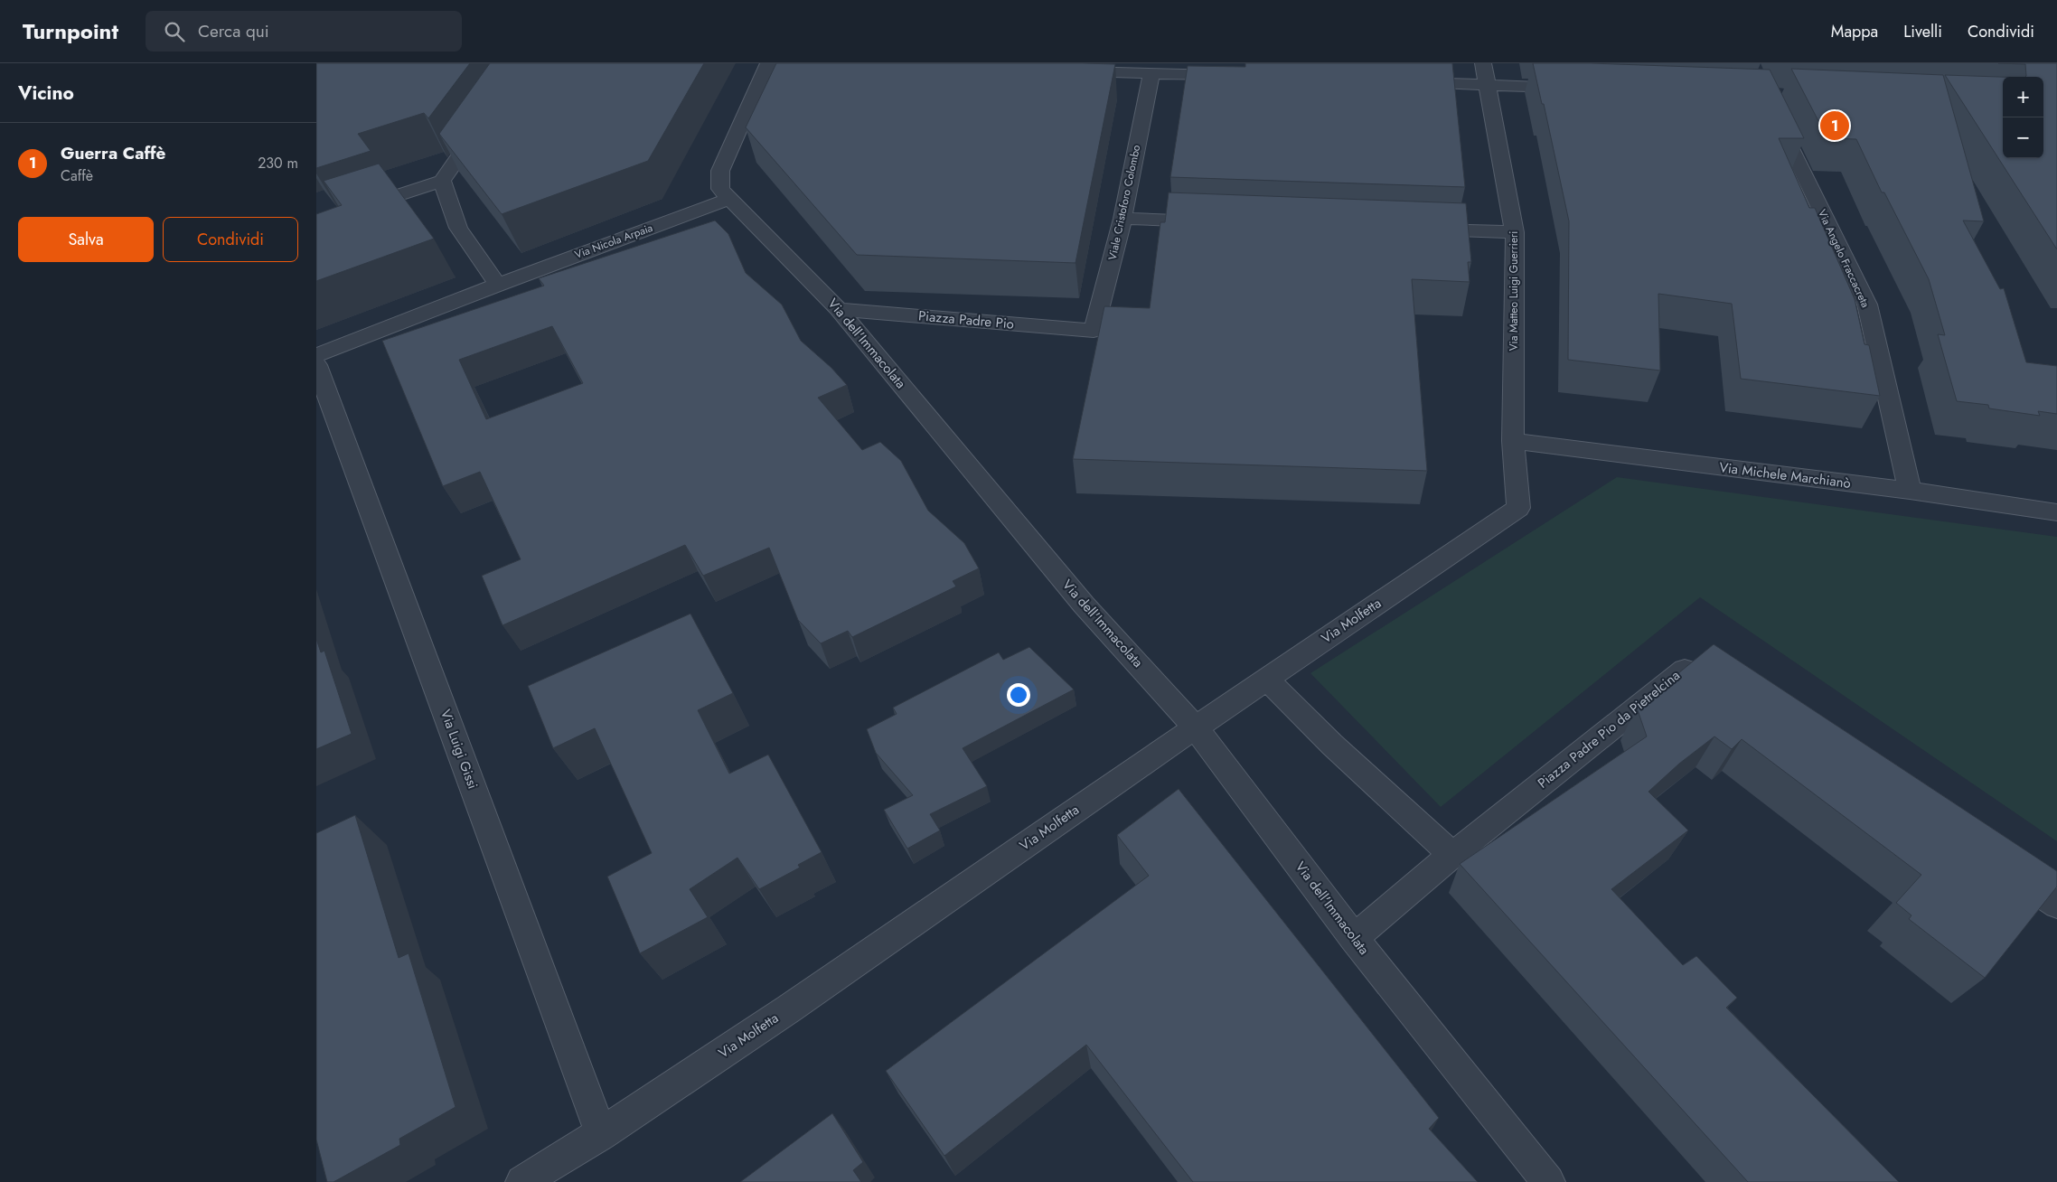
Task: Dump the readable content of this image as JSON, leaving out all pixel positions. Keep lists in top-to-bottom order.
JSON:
{
  "streets": {
    "street": [
      "Viale Cristoforo Colombo",
      "Via Nicola Arpaia",
      "Via Angelo Fraccacreta",
      "Via Matteo Luigi Guerrieri",
      "Piazza Padre Pio",
      "Via dell'Immacolata",
      "Via Michele Marchianò",
      "Via Molfetta",
      "Piazza Padre Pio da Pietrelcina",
      "Via Luigi Gissi"
    ]
  },
  "crossings": [
    ["Viale Cristoforo Colombo", "Piazza Padre Pio"],
    ["Via Nicola Arpaia", "Via dell'Immacolata"],
    ["Via Angelo Fraccacreta", "Via Michele Marchianò"],
    ["Via Matteo Luigi Guerrieri", "Via Michele Marchianò"],
    ["Via Matteo Luigi Guerrieri", "Via Molfetta"],
    ["Piazza Padre Pio", "Via dell'Immacolata"],
    ["Via dell'Immacolata", "Via Molfetta"],
    ["Via dell'Immacolata", "Piazza Padre Pio da Pietrelcina"],
    ["Via Michele Marchianò", "Via Molfetta"],
    ["Via Molfetta", "Via Luigi Gissi"]
  ],
  "page": {
    "header": "Turnpoint",
    "search": "Cerca qui",
    "nav": ["Mappa", "Livelli", "Condividi"],
    "heading": "Vicino",
    "map_buttons": ["+", "−"],
    "pins": "1",
    "list": [
      {
        "mark": "1",
        "name": "Guerra Caffè",
        "note": "Caffè",
        "value": "230 m"
      }
    ],
    "buttons": ["Salva", "Condividi"]
  }
}
